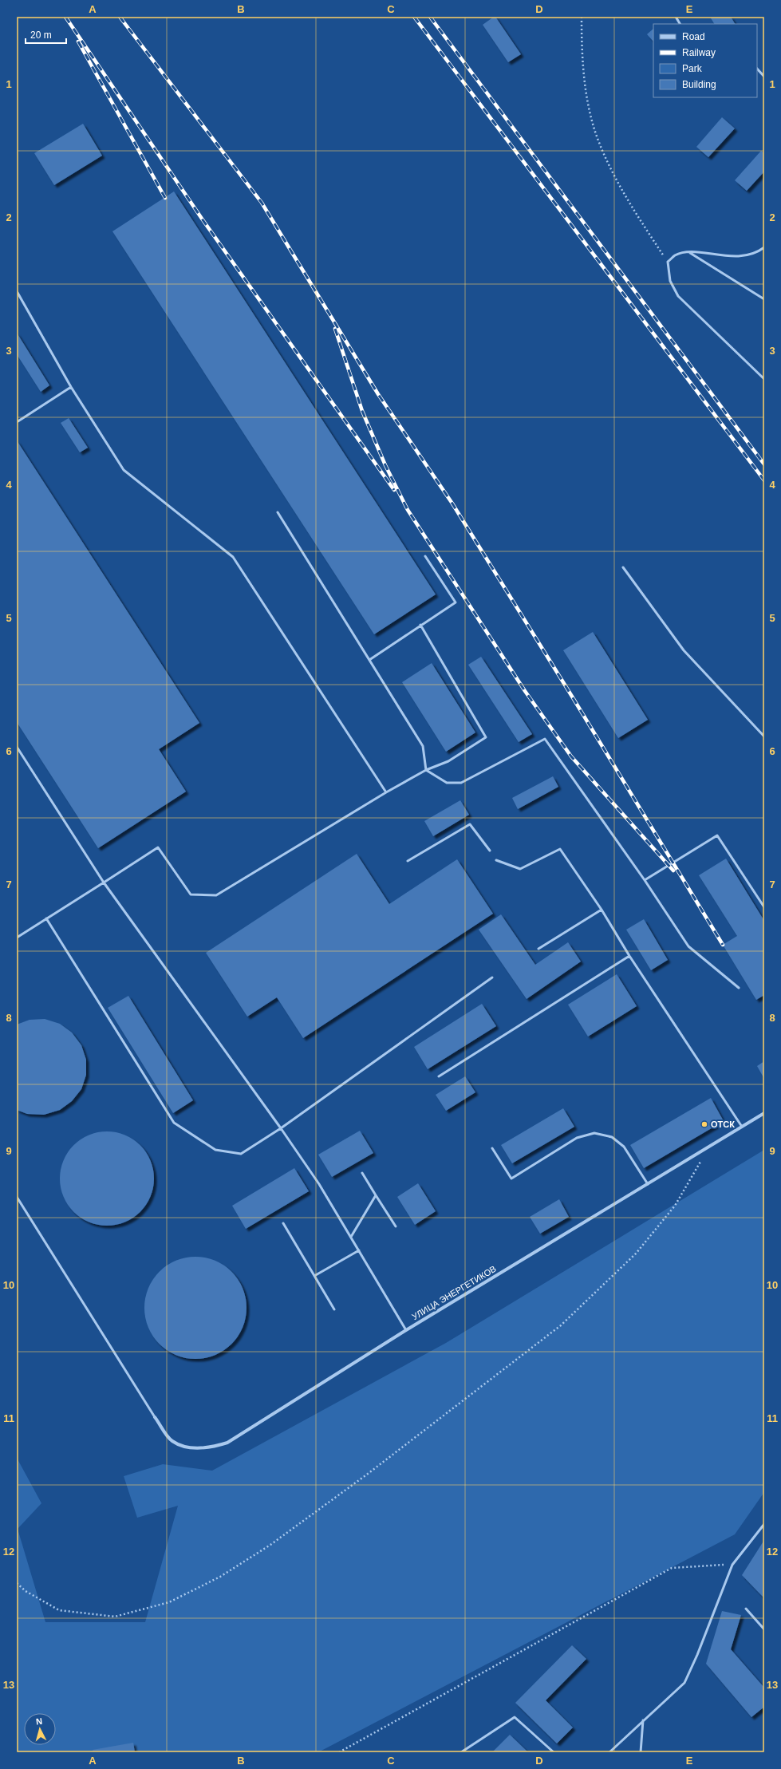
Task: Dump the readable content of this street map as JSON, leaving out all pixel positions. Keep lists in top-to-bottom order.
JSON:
{
  "streets": {
    "street": ["УЛИЦА ЭНЕРГЕТИКОВ"]
  },
  "places": ["ОТСК"],
  "legend": [
    "Road",
    "Railway",
    "Park",
    "Building"
  ],
  "scale_bar": "20 m",
  "north": "top",
  "grid": {
    "columns": [
      "A",
      "B",
      "C",
      "D",
      "E"
    ],
    "rows": [
      "1",
      "2",
      "3",
      "4",
      "5",
      "6",
      "7",
      "8",
      "9",
      "10",
      "11",
      "12",
      "13"
    ]
  }
}
